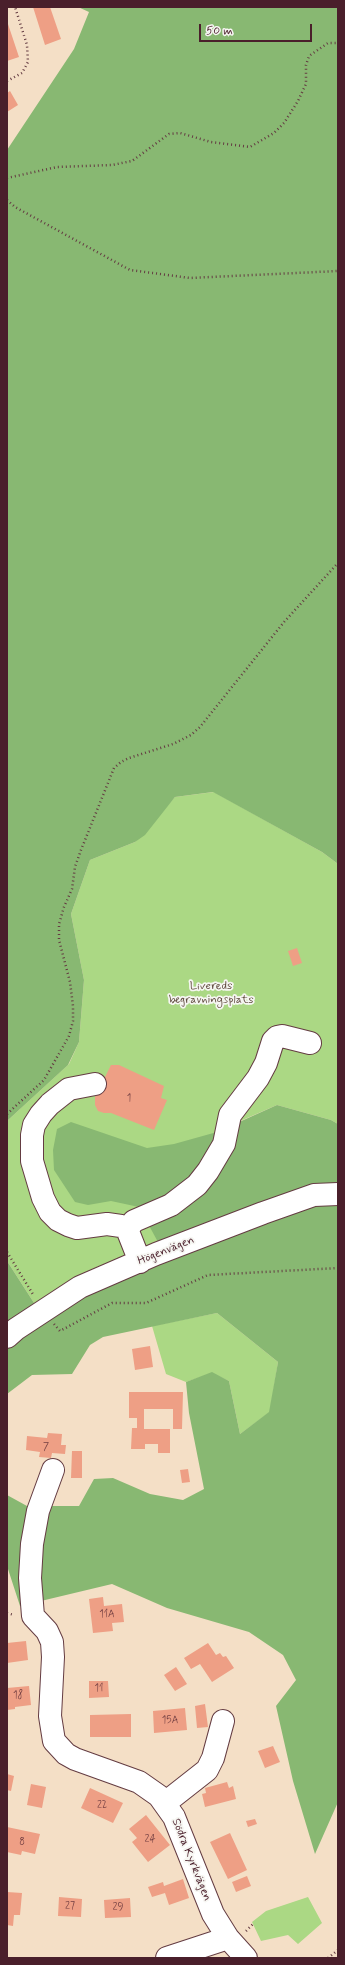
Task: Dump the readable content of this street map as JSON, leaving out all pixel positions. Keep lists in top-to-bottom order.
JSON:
{
  "streets": {
    "street": ["Högenvägen", "Södra Kyrkvägen"]
  },
  "parks": ["Livereds begravningsplats"],
  "house_numbers": [
    "1",
    "7",
    "11A",
    "11",
    "18",
    "15A",
    "22",
    "24",
    "8",
    "27",
    "29"
  ],
  "scale_bar": "50 m"
}
